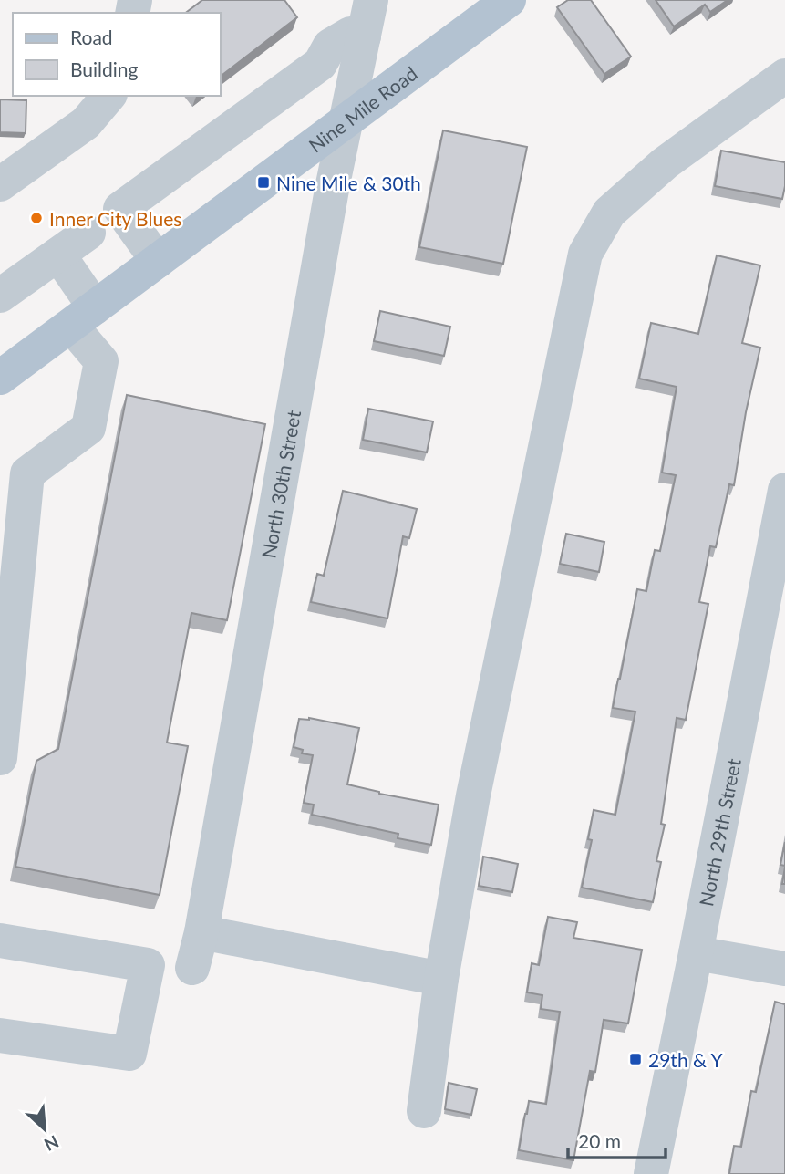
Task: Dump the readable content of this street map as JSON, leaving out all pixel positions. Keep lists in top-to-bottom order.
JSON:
{
  "streets": {
    "main road": ["Nine Mile Road"],
    "street": ["North 30th Street", "North 29th Street"]
  },
  "crossings": [
    ["Nine Mile Road", "North 30th Street"]
  ],
  "places": {
    "transit": ["Nine Mile & 30th", "29th & Y"],
    "other": ["Inner City Blues"]
  },
  "legend": ["Road", "Building"],
  "scale_bar": "20 m",
  "north": "bottom right"
}
